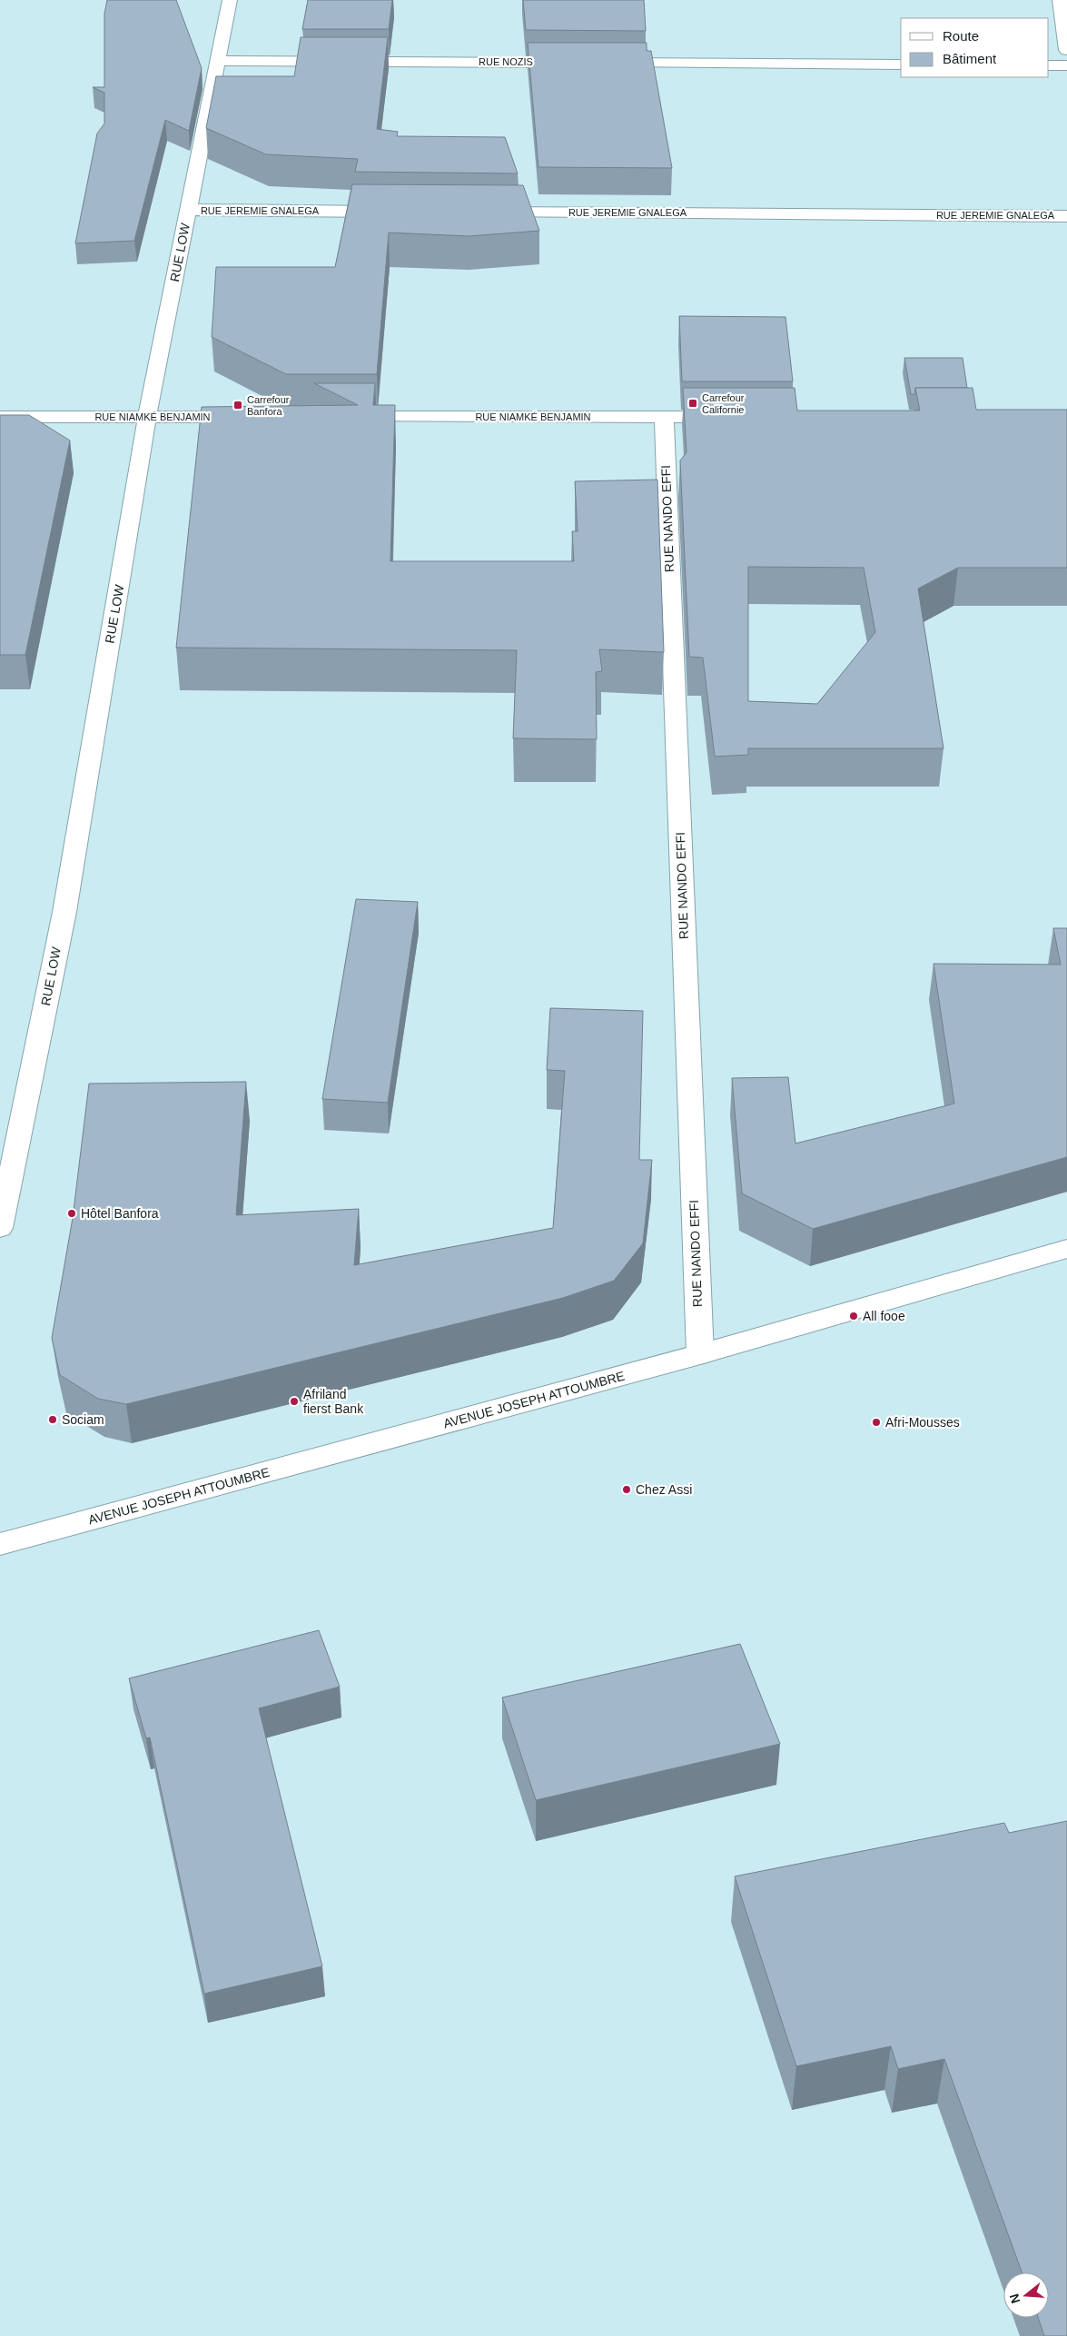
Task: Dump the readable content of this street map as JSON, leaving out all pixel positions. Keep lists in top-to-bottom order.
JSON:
{
  "streets": {
    "street": [
      "RUE NOZIS",
      "RUE JEREMIE GNALEGA",
      "RUE LOW",
      "RUE NIAMKÉ BENJAMIN",
      "RUE NANDO EFFI",
      "AVENUE JOSEPH ATTOUMBRE"
    ]
  },
  "crossings": [
    ["RUE NOZIS", "RUE LOW"],
    ["RUE JEREMIE GNALEGA", "RUE LOW"],
    ["RUE LOW", "RUE NIAMKÉ BENJAMIN"],
    ["RUE NIAMKÉ BENJAMIN", "RUE NANDO EFFI"],
    ["RUE NANDO EFFI", "AVENUE JOSEPH ATTOUMBRE"]
  ],
  "places": {
    "transit": ["Carrefour Californie", "Carrefour Banfora"],
    "other": [
      "Hôtel Banfora",
      "All fooe",
      "Afriland fierst Bank",
      "Sociam",
      "Afri-Mousses",
      "Chez Assi"
    ]
  },
  "legend": ["Route", "Bâtiment"],
  "north": "left"
}
